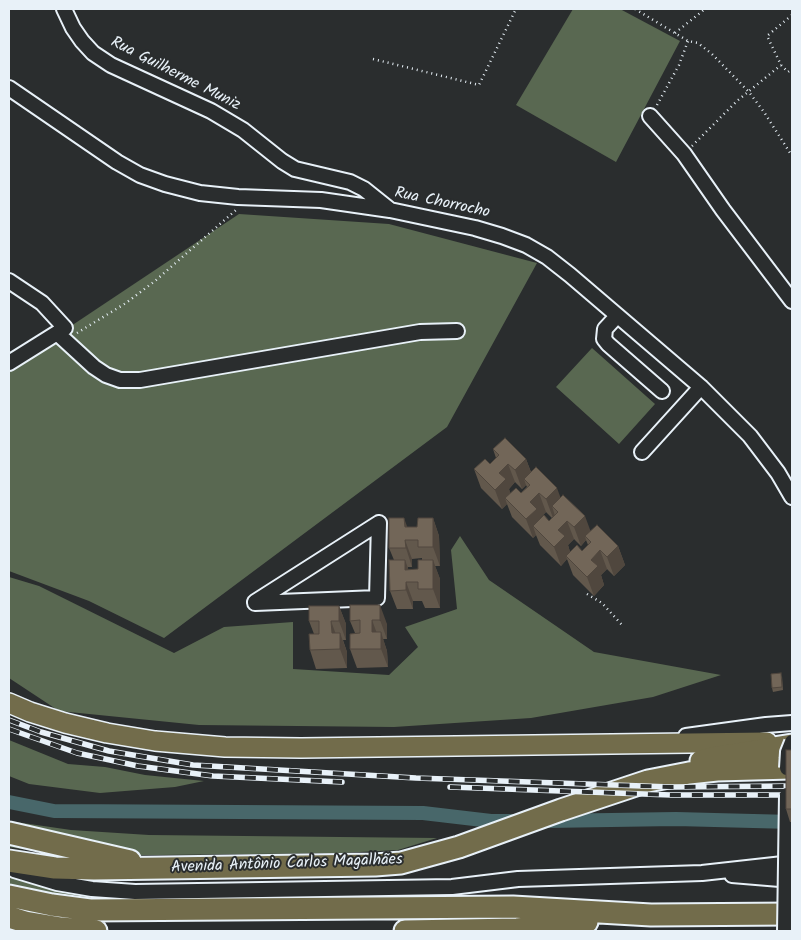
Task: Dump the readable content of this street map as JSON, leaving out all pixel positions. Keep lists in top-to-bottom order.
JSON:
{
  "streets": {
    "highway": ["Avenida Antônio Carlos Magalhães"],
    "street": ["Rua Guilherme Muniz", "Rua Chorrocho"]
  },
  "crossings": [
    ["Rua Guilherme Muniz", "Rua Chorrocho"]
  ]
}
